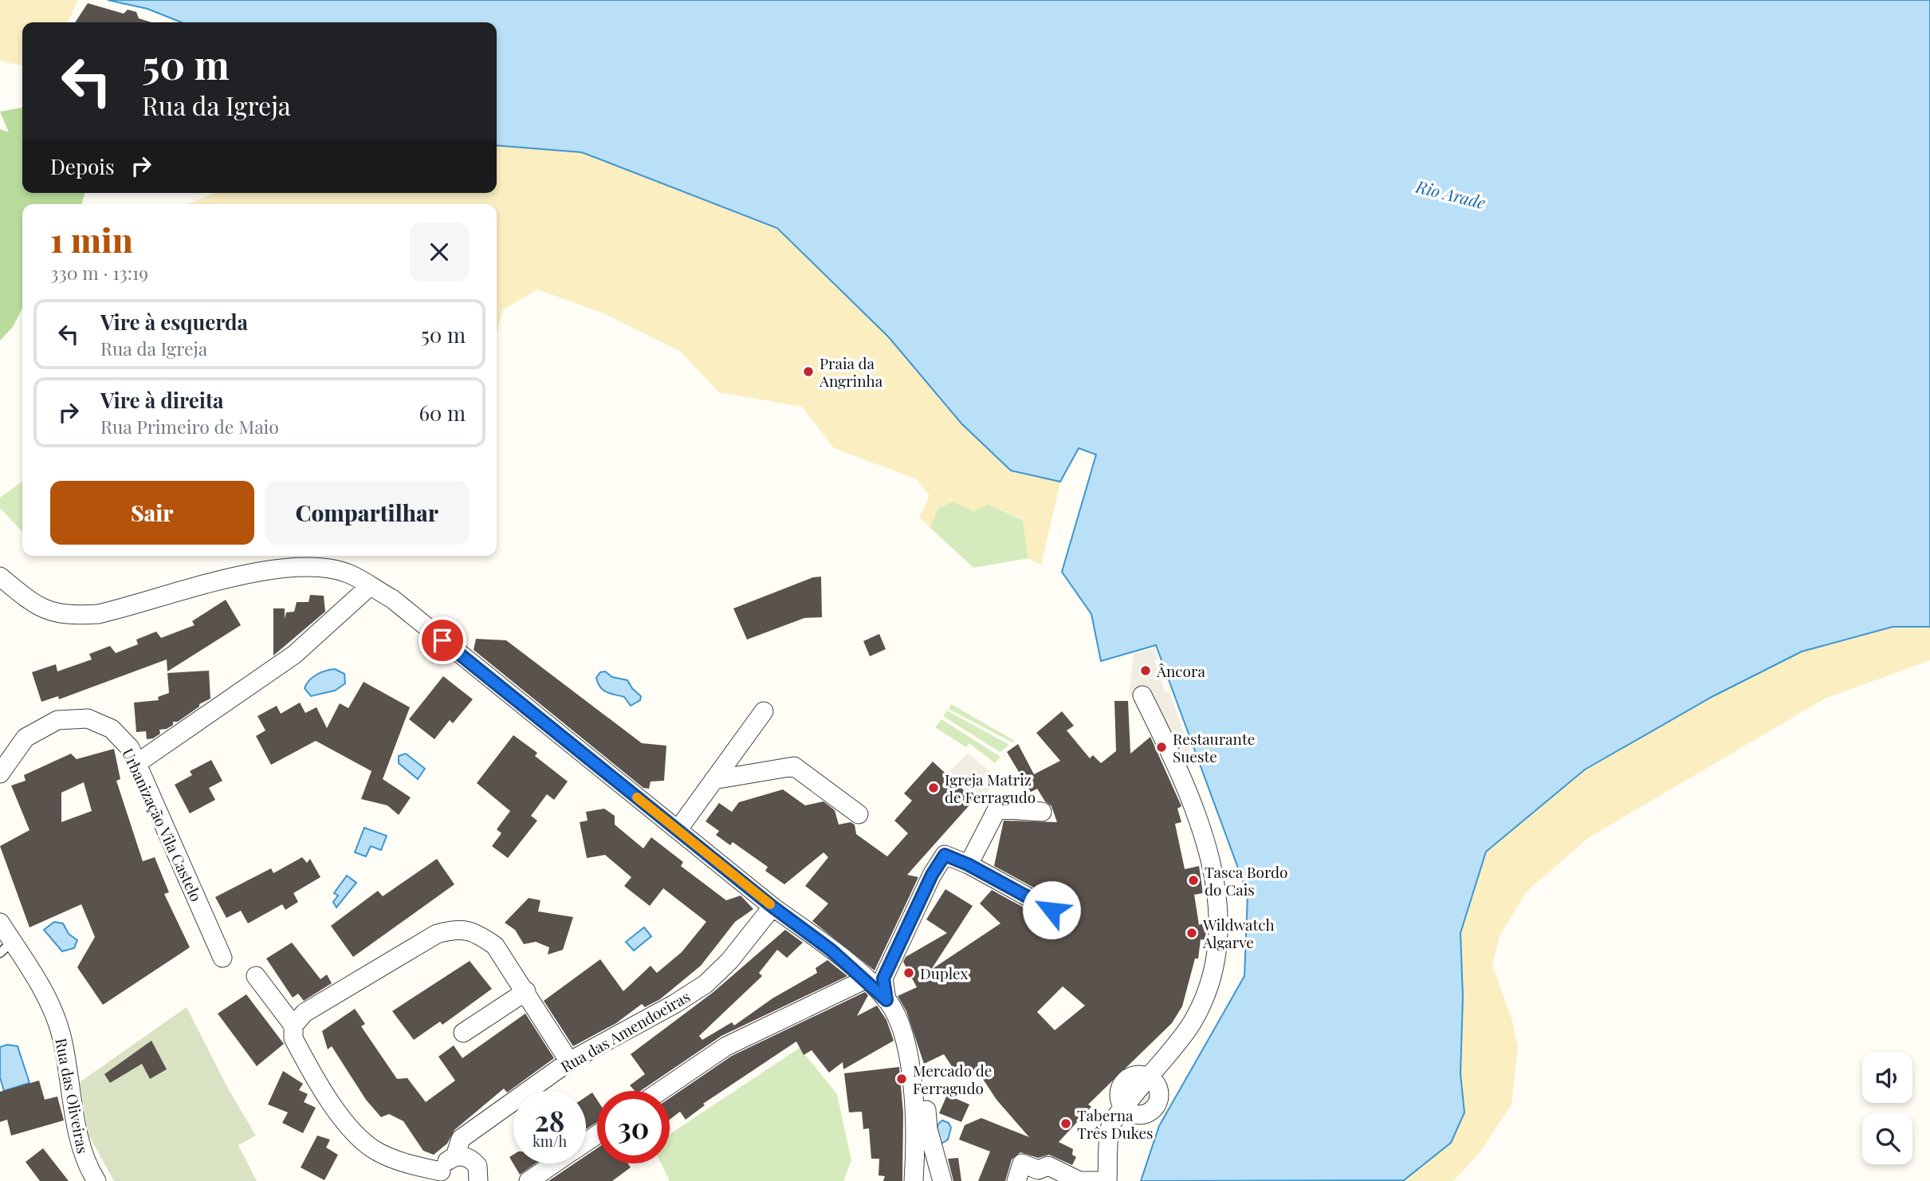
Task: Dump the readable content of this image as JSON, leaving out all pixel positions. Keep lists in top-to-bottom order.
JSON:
{
  "streets": {
    "street": ["Urbanização Vila Castelo", "Rua das Amendoeiras", "Rua das Oliveiras"]
  },
  "water": ["Rio Arade"],
  "places": [
    "Praia da Angrinha",
    "Âncora",
    "Restaurante Sueste",
    "Igreja Matriz de Ferragudo",
    "Tasca Bordo do Cais",
    "Wildwatch Algarve",
    "Duplex",
    "Mercado de Ferragudo",
    "Taberna Três Dukes"
  ],
  "page": {
    "turn": ["50 m", "Rua da Igreja"],
    "then": "Depois",
    "heading": ["1 min", "330 m · 13:19"],
    "list": [
      {
        "name": "Vire à esquerda",
        "note": "Rua da Igreja",
        "value": "50 m"
      },
      {
        "name": "Vire à direita",
        "note": "Rua Primeiro de Maio",
        "value": "60 m"
      }
    ],
    "buttons": ["Sair", "Compartilhar"],
    "speed": "28 km/h",
    "limit": "30"
  }
}
